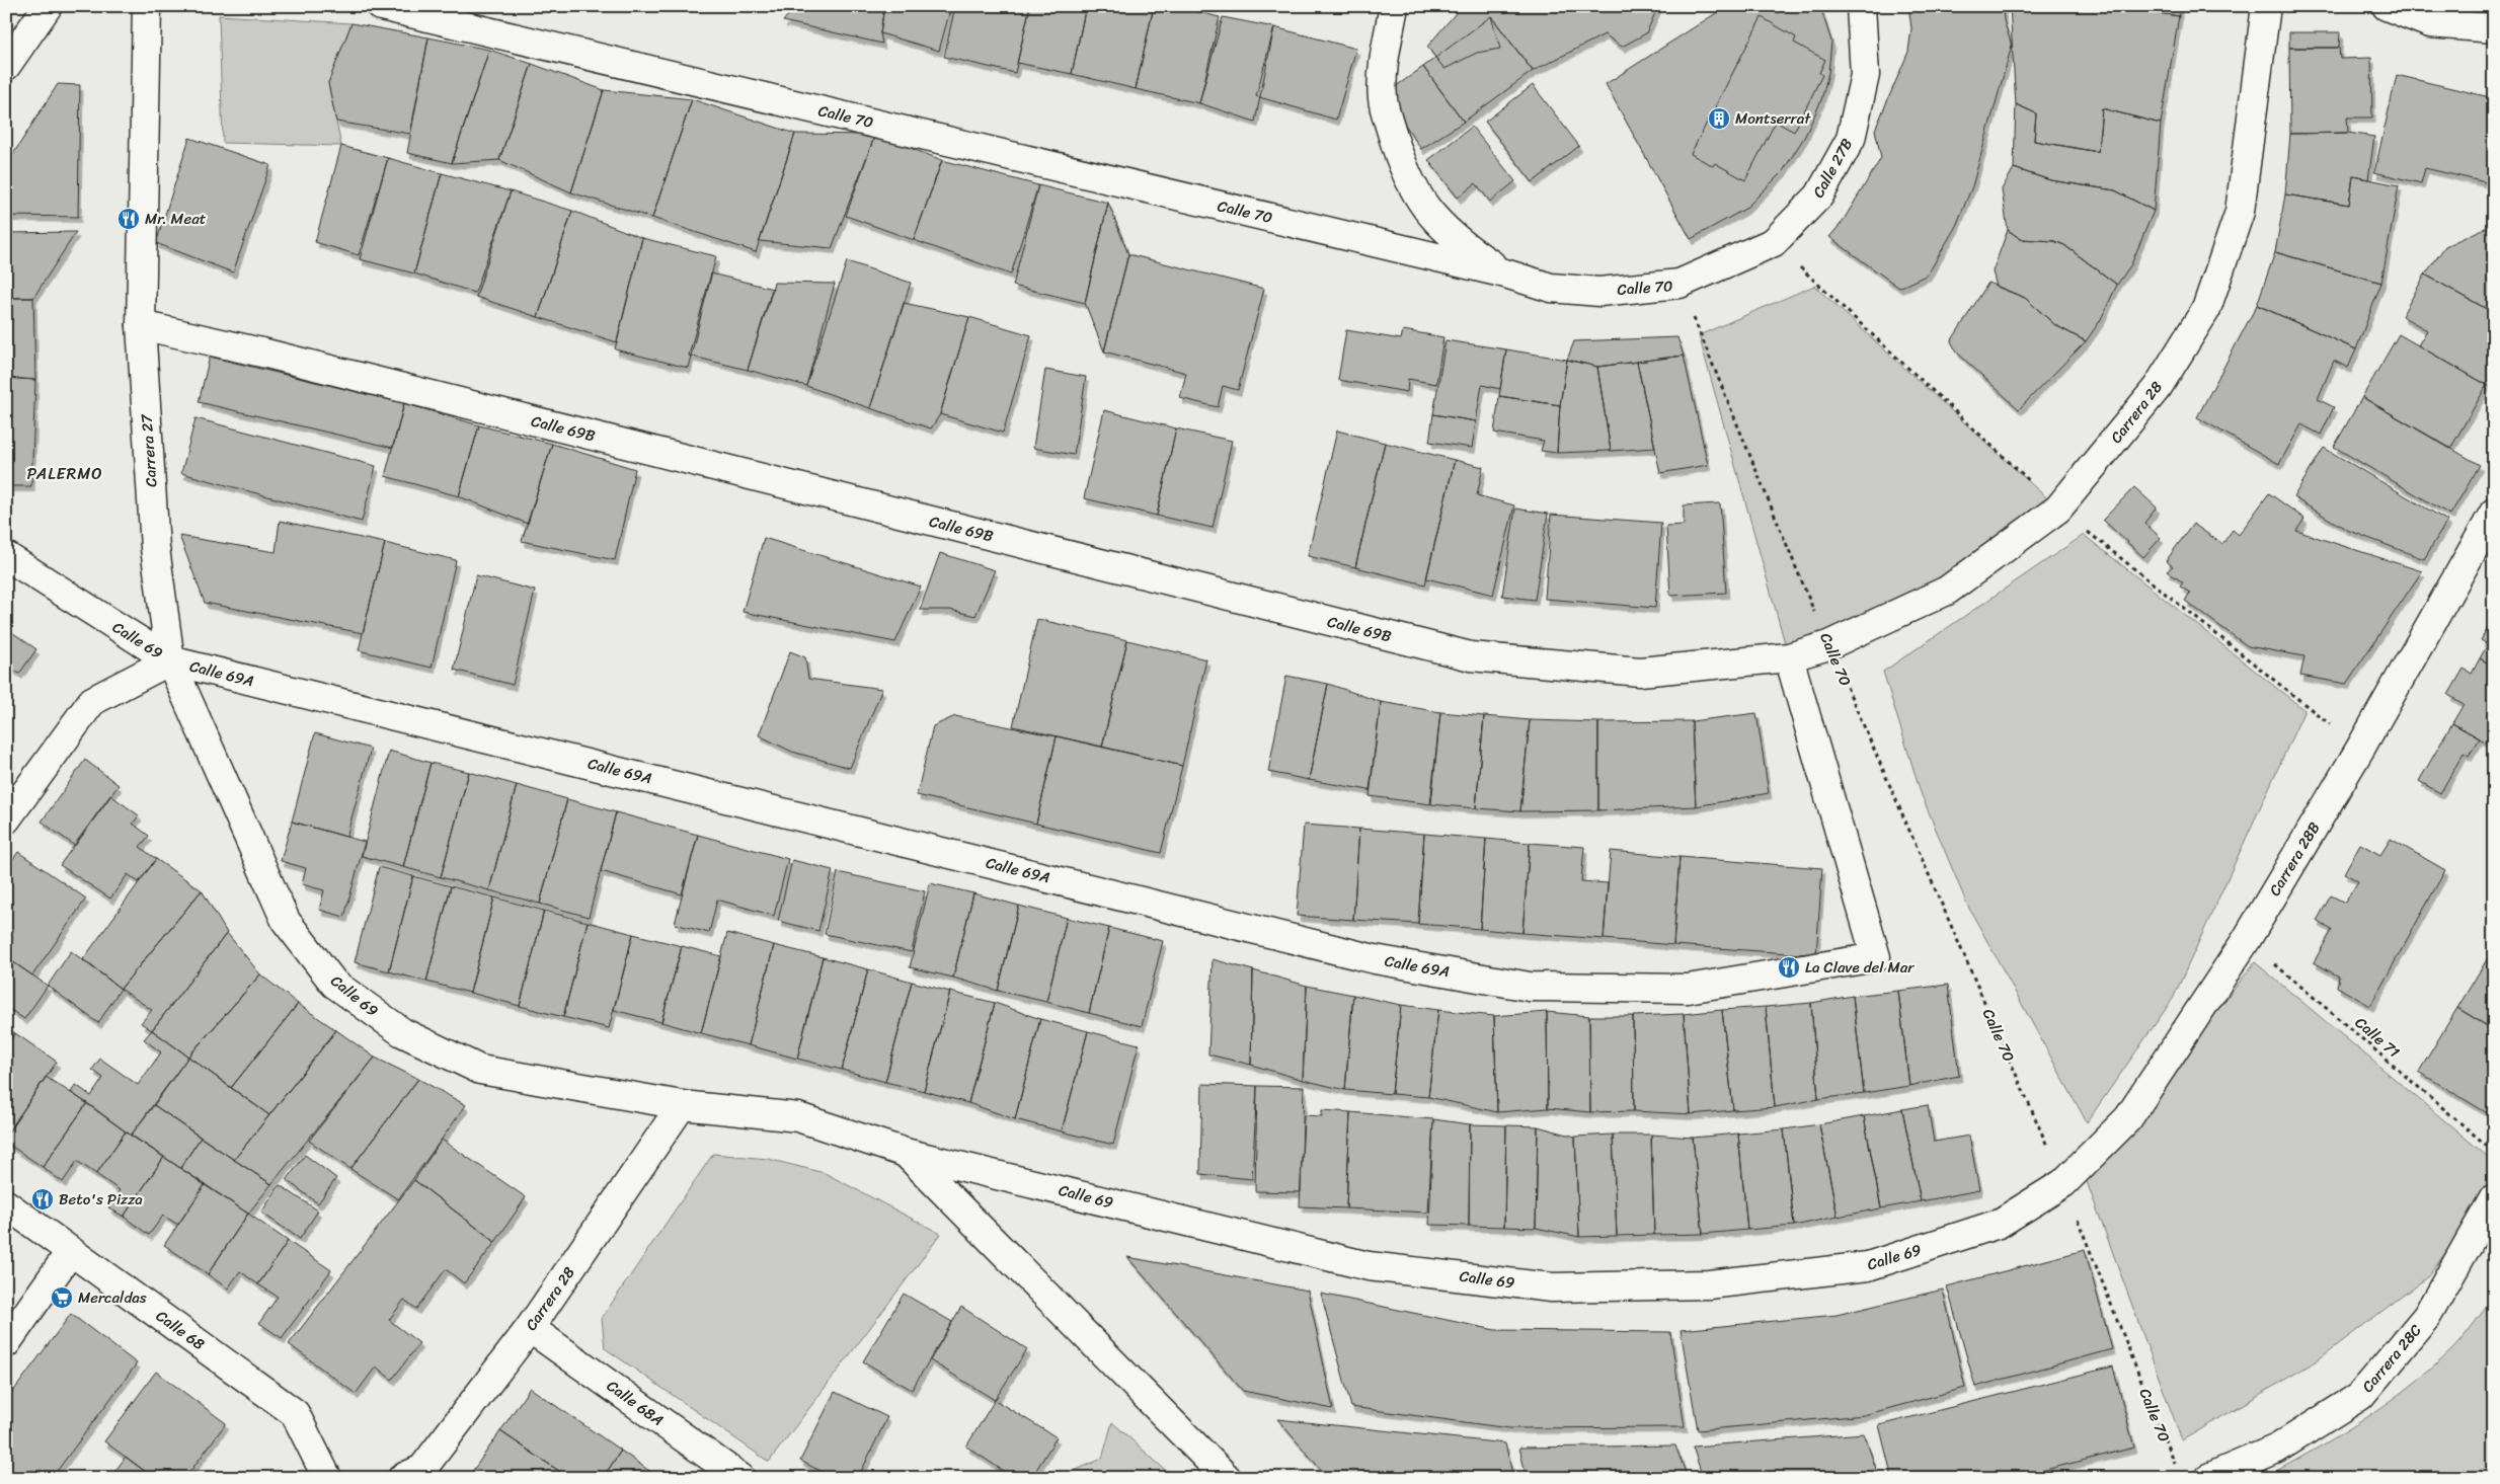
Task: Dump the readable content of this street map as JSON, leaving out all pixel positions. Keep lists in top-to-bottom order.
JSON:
{
  "streets": {
    "street": [
      "Calle 70",
      "Calle 27B",
      "Carrera 28",
      "Calle 69B",
      "Carrera 27",
      "Calle 69",
      "Calle 69A",
      "Carrera 28B",
      "Calle 68",
      "Carrera 28C",
      "Calle 68A"
    ],
    "path": ["Calle 71"]
  },
  "crossings": [
    ["Calle 70", "Calle 27B"],
    ["Calle 70", "Carrera 28"],
    ["Calle 70", "Calle 69"],
    ["Calle 70", "Carrera 28B"],
    ["Carrera 28", "Calle 69B"],
    ["Carrera 28", "Calle 69"],
    ["Carrera 28", "Calle 69A"],
    ["Carrera 28", "Calle 68A"],
    ["Calle 69B", "Carrera 27"],
    ["Calle 69B", "Calle 69A"],
    ["Carrera 27", "Calle 69"],
    ["Carrera 27", "Calle 69A"],
    ["Calle 69", "Calle 69A"],
    ["Calle 69", "Carrera 28B"],
    ["Carrera 28B", "Calle 71"]
  ],
  "districts": ["PALERMO"],
  "places": {
    "building": ["Montserrat"],
    "restaurant": ["Mr. Meat", "La Clave del Mar", "Beto's Pizza"],
    "supermarket": ["Mercaldas"]
  }
}
